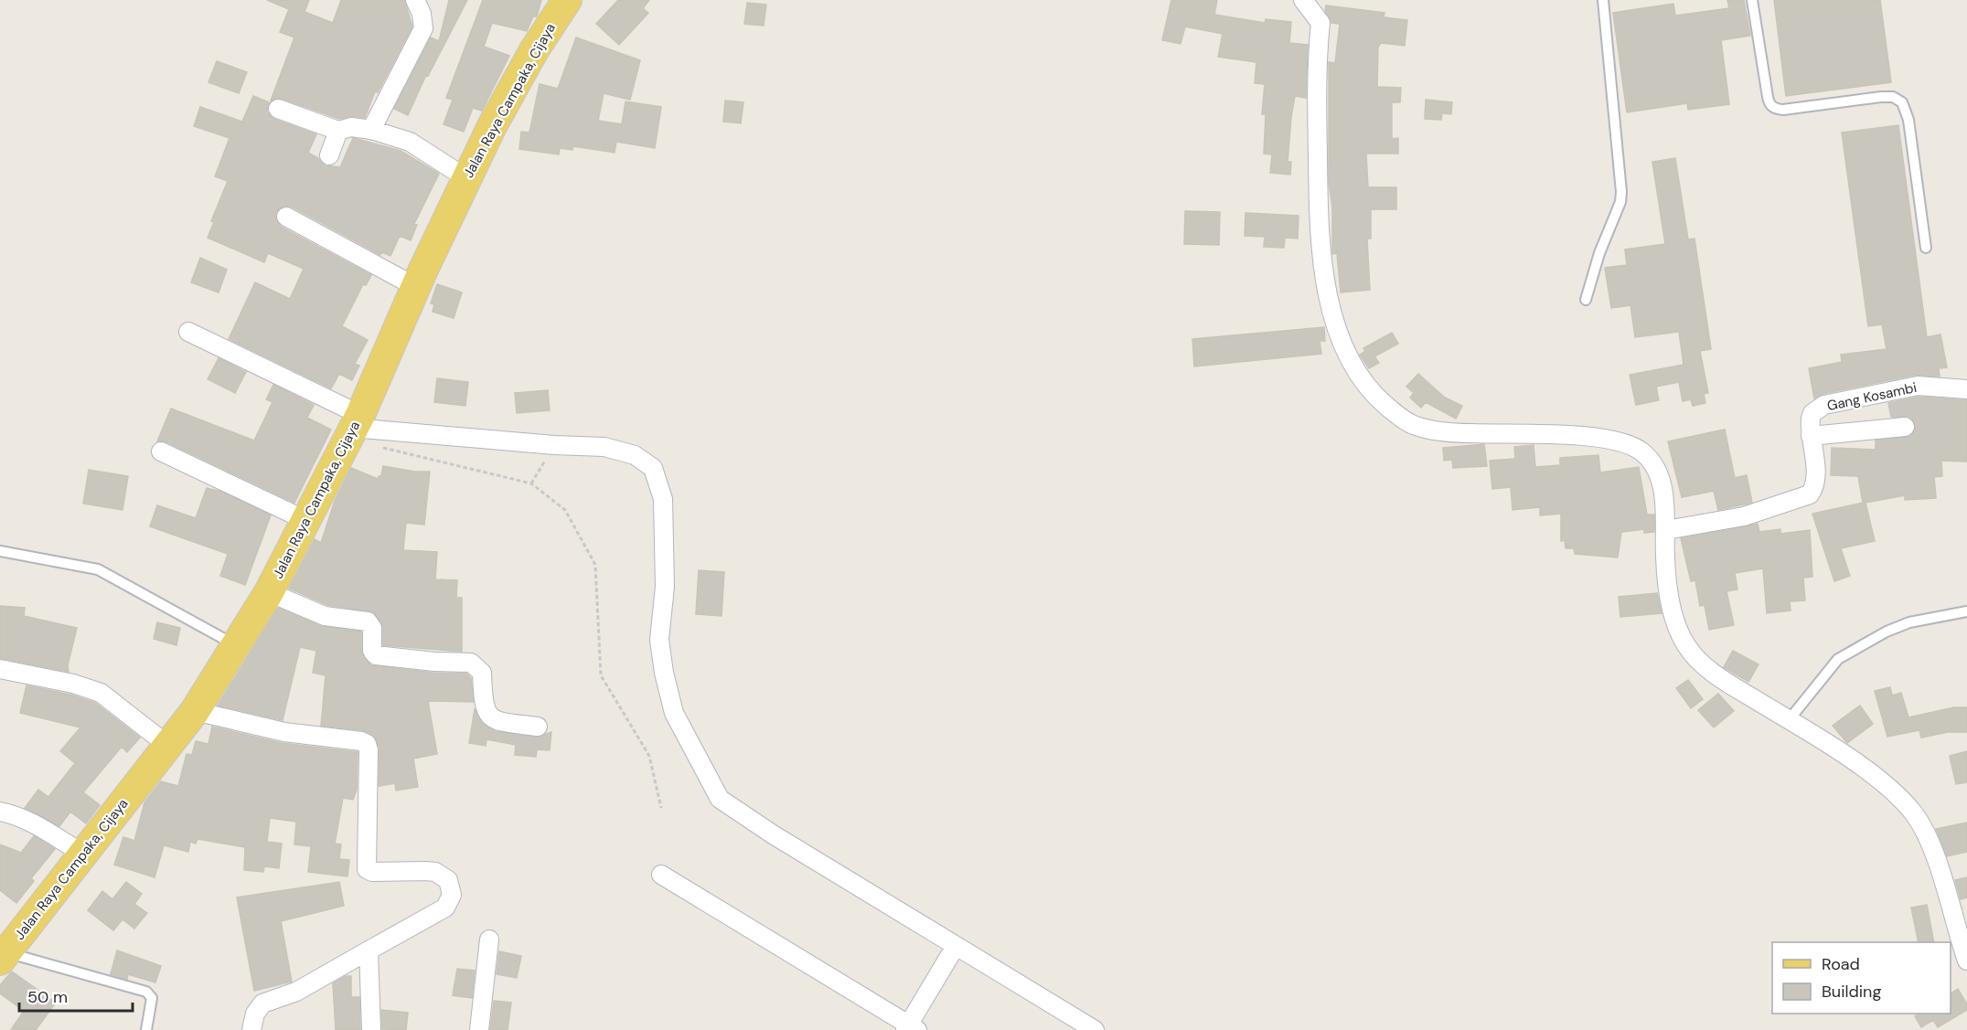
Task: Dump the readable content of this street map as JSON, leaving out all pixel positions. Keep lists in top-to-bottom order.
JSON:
{
  "streets": {
    "main road": ["Jalan Raya Campaka, Cijaya"],
    "street": ["Gang Kosambi"]
  },
  "legend": ["Road", "Building"],
  "scale_bar": "50 m"
}
